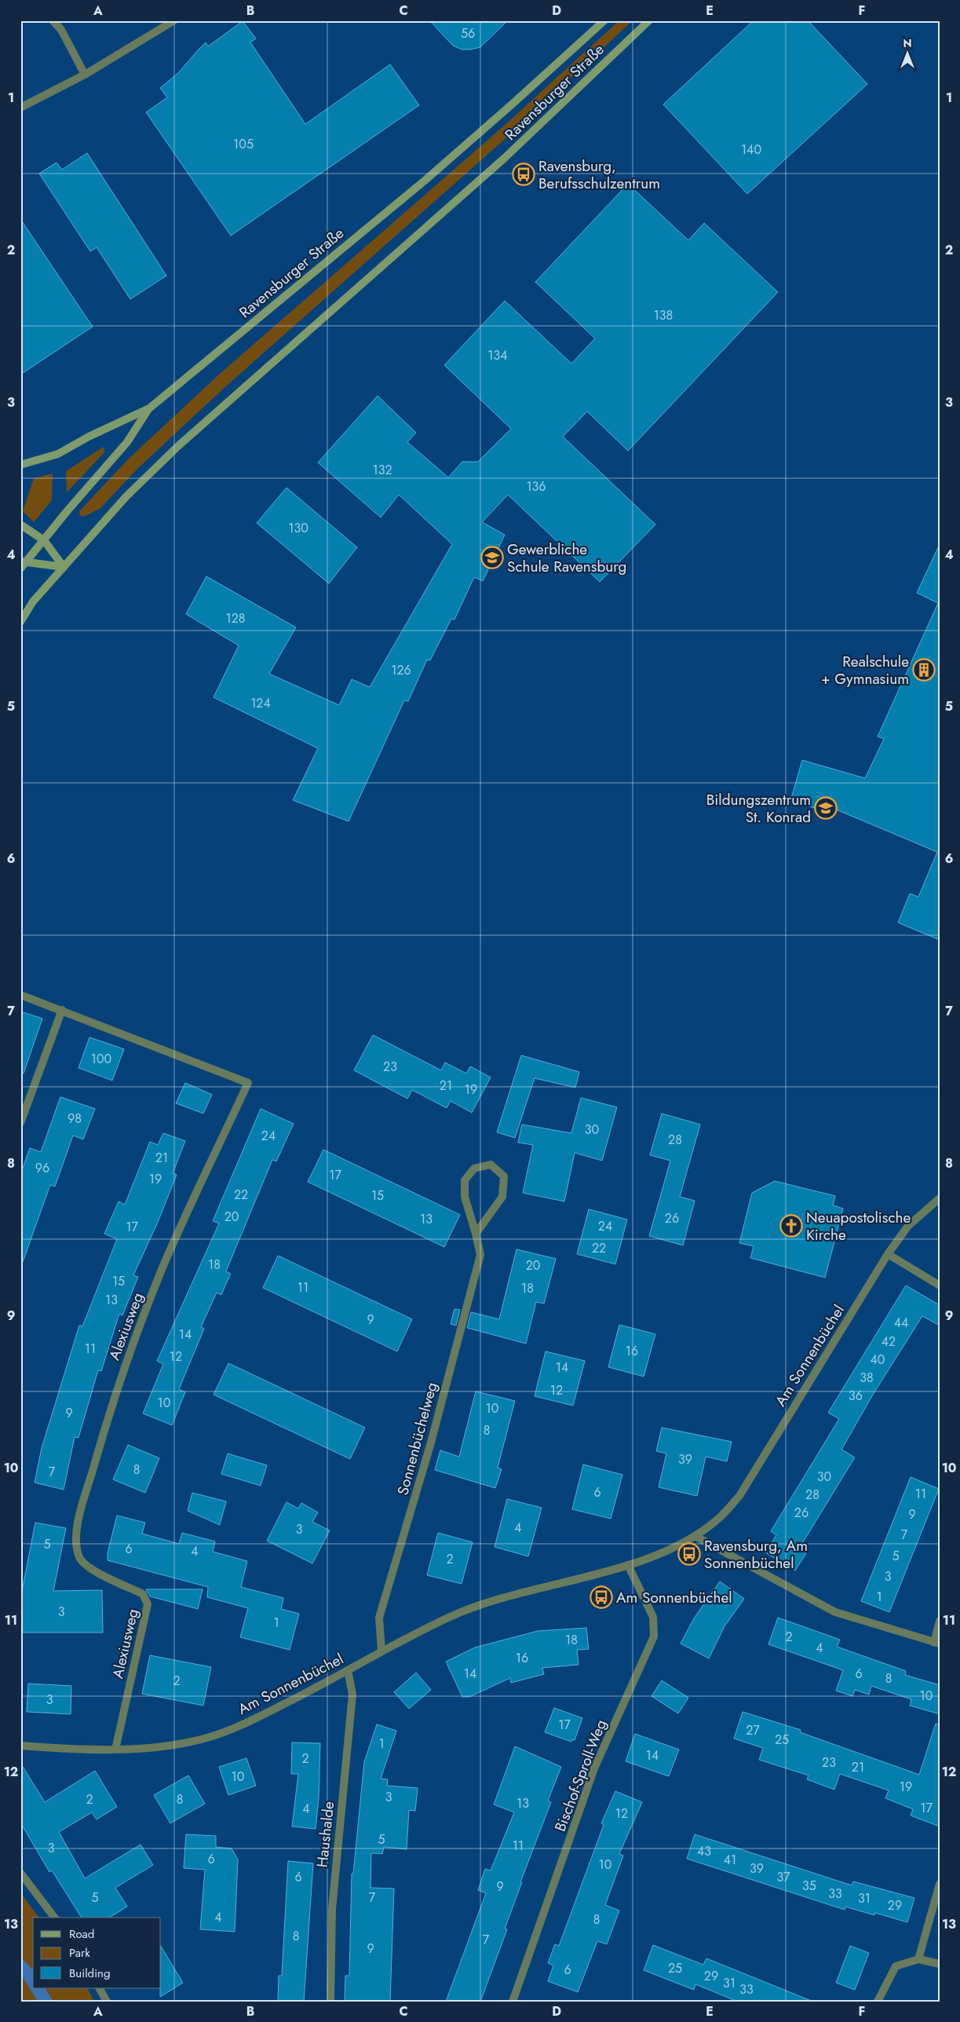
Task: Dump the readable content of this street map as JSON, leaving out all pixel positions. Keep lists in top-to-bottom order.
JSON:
{
  "streets": {
    "main road": ["Ravensburger Straße"],
    "street": [
      "Alexiusweg",
      "Am Sonnenbüchel",
      "Sonnenbüchelweg",
      "Bischof-Sproll-Weg",
      "Haushalde"
    ]
  },
  "crossings": [
    ["Alexiusweg", "Am Sonnenbüchel"],
    ["Am Sonnenbüchel", "Sonnenbüchelweg"],
    ["Am Sonnenbüchel", "Bischof-Sproll-Weg"],
    ["Am Sonnenbüchel", "Haushalde"]
  ],
  "places": {
    "bus stop": ["Ravensburg, Berufsschulzentrum", "Ravensburg, Am Sonnenbüchel", "Am Sonnenbüchel"],
    "school or university": ["Gewerbliche Schule Ravensburg", "Bildungszentrum St. Konrad"],
    "building": ["Realschule + Gymnasium"],
    "church": ["Neuapostolische Kirche"]
  },
  "house_numbers": [
    "56",
    "105",
    "140",
    "138",
    "134",
    "132",
    "136",
    "130",
    "128",
    "126",
    "124",
    "100",
    "23",
    "21",
    "19",
    "98",
    "30",
    "24",
    "28",
    "21",
    "96",
    "17",
    "19",
    "22",
    "15",
    "20",
    "26",
    "13",
    "24",
    "17",
    "22",
    "18",
    "20",
    "15",
    "11",
    "18",
    "13",
    "9",
    "44",
    "14",
    "42",
    "11",
    "16",
    "12",
    "40",
    "14",
    "38",
    "12",
    "36",
    "10",
    "10",
    "9",
    "8",
    "39",
    "8",
    "7",
    "30",
    "6",
    "11",
    "28",
    "26",
    "9",
    "4",
    "3",
    "7",
    "5",
    "6",
    "4",
    "5",
    "2",
    "3",
    "1",
    "3",
    "1",
    "2",
    "18",
    "4",
    "16",
    "14",
    "6",
    "8",
    "2",
    "10",
    "3",
    "17",
    "27",
    "25",
    "1",
    "14",
    "2",
    "23",
    "21",
    "10",
    "19",
    "3",
    "2",
    "8",
    "13",
    "17",
    "4",
    "12",
    "5",
    "11",
    "3",
    "43",
    "6",
    "41",
    "10",
    "39",
    "6",
    "37",
    "35",
    "9",
    "33",
    "5",
    "7",
    "31",
    "29",
    "4",
    "8",
    "8",
    "7",
    "9",
    "25",
    "6",
    "29",
    "31",
    "33"
  ],
  "legend": ["Road", "Park", "Building"],
  "north": "top",
  "grid": {
    "columns": [
      "A",
      "B",
      "C",
      "D",
      "E",
      "F"
    ],
    "rows": [
      "1",
      "2",
      "3",
      "4",
      "5",
      "6",
      "7",
      "8",
      "9",
      "10",
      "11",
      "12",
      "13"
    ]
  }
}
